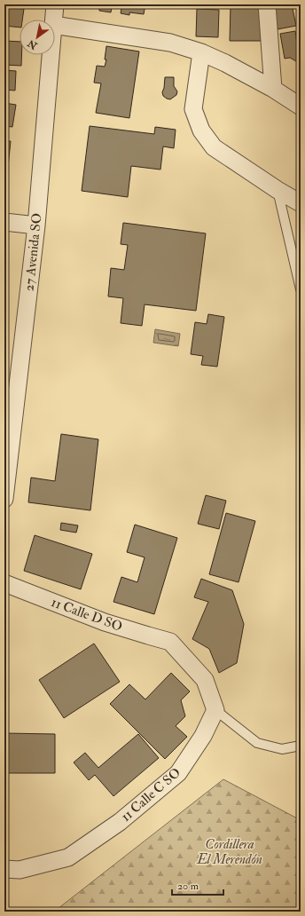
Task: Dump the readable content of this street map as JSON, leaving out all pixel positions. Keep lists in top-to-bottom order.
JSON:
{
  "streets": {
    "street": ["27 Avenida SO", "11 Calle D SO", "11 Calle C SO"]
  },
  "crossings": [
    ["11 Calle D SO", "11 Calle C SO"]
  ],
  "parks": ["Cordillera El Merendón"],
  "scale_bar": "20 m",
  "north": "bottom left"
}
